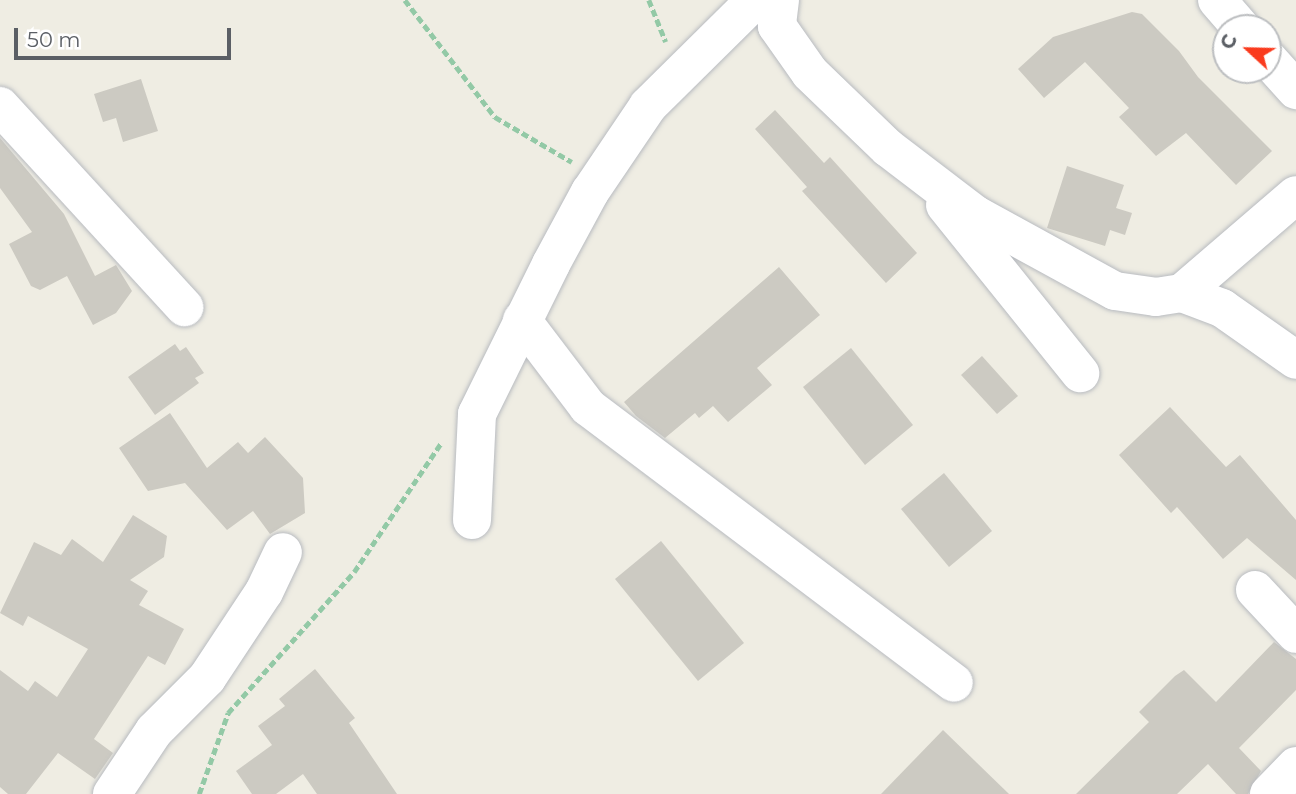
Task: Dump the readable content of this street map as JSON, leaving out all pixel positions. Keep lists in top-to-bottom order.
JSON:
{
  "scale_bar": "50 m",
  "north": "left"
}
